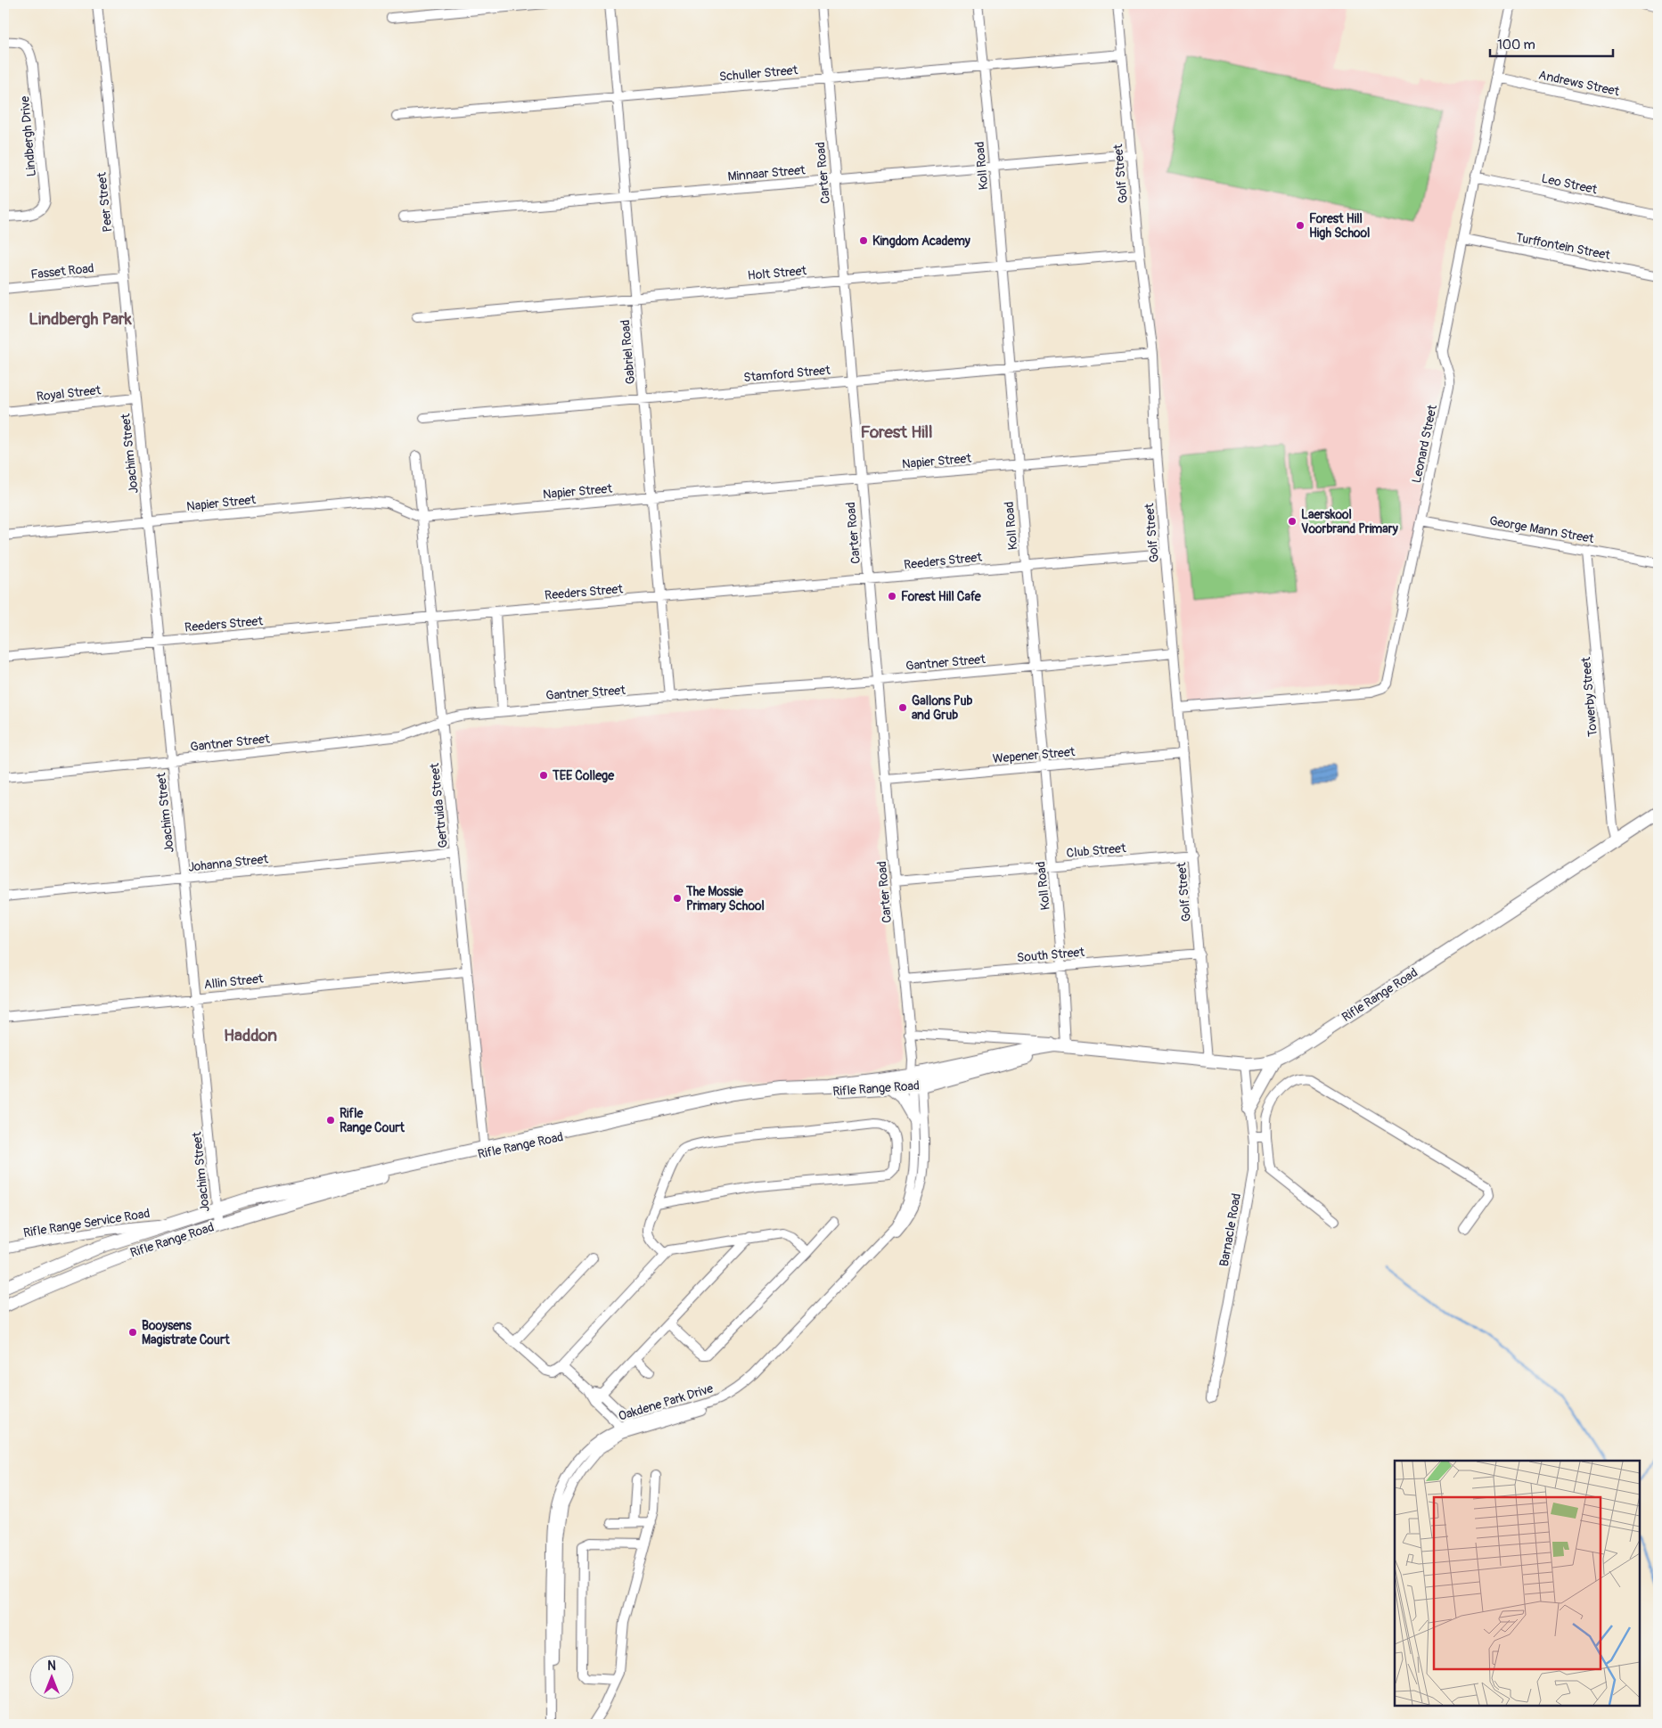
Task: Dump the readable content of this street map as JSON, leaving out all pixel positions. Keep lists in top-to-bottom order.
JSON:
{
  "streets": {
    "main road": ["Rifle Range Road"],
    "street": [
      "Schuller Street",
      "Andrews Street",
      "Lindbergh Drive",
      "Koll Road",
      "Minnaar Street",
      "Carter Road",
      "Golf Street",
      "Leo Street",
      "Peer Street",
      "Turffontein Street",
      "Fasset Road",
      "Holt Street",
      "Gabriel Road",
      "Stamford Street",
      "Royal Street",
      "Leonard Street",
      "Joachim Street",
      "Napier Street",
      "George Mann Street",
      "Reeders Street",
      "Gantner Street",
      "Towerby Street",
      "Wepener Street",
      "Gertruida Street",
      "Club Street",
      "Johanna Street",
      "South Street",
      "Allin Street",
      "Rifle Range Service Road",
      "Barnacle Road",
      "Oakdene Park Drive"
    ]
  },
  "crossings": [
    ["Schuller Street", "Koll Road"],
    ["Schuller Street", "Carter Road"],
    ["Schuller Street", "Golf Street"],
    ["Schuller Street", "Gabriel Road"],
    ["Andrews Street", "Leonard Street"],
    ["Koll Road", "Minnaar Street"],
    ["Koll Road", "Holt Street"],
    ["Koll Road", "Stamford Street"],
    ["Koll Road", "Napier Street"],
    ["Koll Road", "Reeders Street"],
    ["Koll Road", "Gantner Street"],
    ["Koll Road", "Wepener Street"],
    ["Koll Road", "Club Street"],
    ["Koll Road", "South Street"],
    ["Koll Road", "Rifle Range Road"],
    ["Minnaar Street", "Carter Road"],
    ["Minnaar Street", "Golf Street"],
    ["Minnaar Street", "Gabriel Road"],
    ["Carter Road", "Holt Street"],
    ["Carter Road", "Stamford Street"],
    ["Carter Road", "Napier Street"],
    ["Carter Road", "Reeders Street"],
    ["Carter Road", "Gantner Street"],
    ["Carter Road", "Wepener Street"],
    ["Carter Road", "Club Street"],
    ["Carter Road", "South Street"],
    ["Carter Road", "Rifle Range Road"],
    ["Carter Road", "Oakdene Park Drive"],
    ["Golf Street", "Holt Street"],
    ["Golf Street", "Stamford Street"],
    ["Golf Street", "Leonard Street"],
    ["Golf Street", "Napier Street"],
    ["Golf Street", "Reeders Street"],
    ["Golf Street", "Gantner Street"],
    ["Golf Street", "Wepener Street"],
    ["Golf Street", "Club Street"],
    ["Golf Street", "South Street"],
    ["Golf Street", "Rifle Range Road"],
    ["Leo Street", "Leonard Street"],
    ["Peer Street", "Fasset Road"],
    ["Peer Street", "Royal Street"],
    ["Peer Street", "Joachim Street"],
    ["Turffontein Street", "Leonard Street"],
    ["Holt Street", "Gabriel Road"],
    ["Gabriel Road", "Stamford Street"],
    ["Gabriel Road", "Napier Street"],
    ["Gabriel Road", "Reeders Street"],
    ["Gabriel Road", "Gantner Street"],
    ["Royal Street", "Joachim Street"],
    ["Leonard Street", "George Mann Street"],
    ["Joachim Street", "Napier Street"],
    ["Joachim Street", "Reeders Street"],
    ["Joachim Street", "Gantner Street"],
    ["Joachim Street", "Johanna Street"],
    ["Joachim Street", "Allin Street"],
    ["Joachim Street", "Rifle Range Road"],
    ["Napier Street", "Gertruida Street"],
    ["George Mann Street", "Towerby Street"],
    ["Reeders Street", "Gertruida Street"],
    ["Gantner Street", "Gertruida Street"],
    ["Towerby Street", "Rifle Range Road"],
    ["Gertruida Street", "Johanna Street"],
    ["Gertruida Street", "Allin Street"],
    ["Gertruida Street", "Rifle Range Road"],
    ["Rifle Range Road", "Rifle Range Service Road"],
    ["Rifle Range Road", "Barnacle Road"],
    ["Rifle Range Road", "Oakdene Park Drive"]
  ],
  "districts": ["Lindbergh Park", "Forest Hill", "Haddon"],
  "places": [
    "Forest Hill High School",
    "Kingdom Academy",
    "Laerskool Voorbrand Primary",
    "Forest Hill Cafe",
    "Gallons Pub and Grub",
    "TEE College",
    "The Mossie Primary School",
    "Rifle Range Court",
    "Booysens Magistrate Court"
  ],
  "scale_bar": "100 m",
  "north": "top"
}
